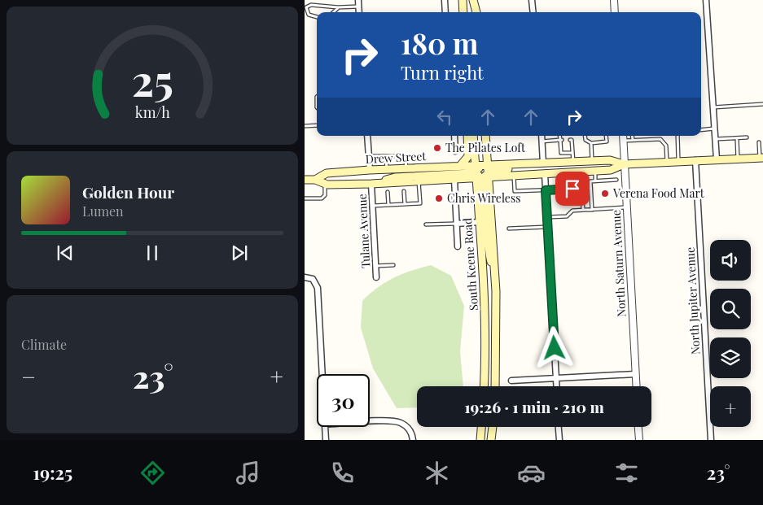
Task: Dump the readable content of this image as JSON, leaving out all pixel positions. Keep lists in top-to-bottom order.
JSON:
{
  "streets": {
    "main road": ["Drew Street", "South Keene Road"],
    "street": ["Tulane Avenue", "North Saturn Avenue", "North Jupiter Avenue"]
  },
  "crossings": [
    ["Drew Street", "Tulane Avenue"],
    ["Drew Street", "North Saturn Avenue"],
    ["Drew Street", "South Keene Road"],
    ["Drew Street", "North Jupiter Avenue"]
  ],
  "places": ["The Pilates Loft", "Verena Food Mart", "Chris Wireless"],
  "page": {
    "turn": ["180 m", "Turn right"],
    "song": ["Golden Hour", "Lumen"],
    "map_buttons": "+",
    "tile": "Climate",
    "heat": ["−", "23°", "+"],
    "limit": "30",
    "trip": "19:26 · 1 min · 210 m",
    "tabs": ["19:25", "23°"],
    "gauge": ["25", "km/h"]
  }
}
